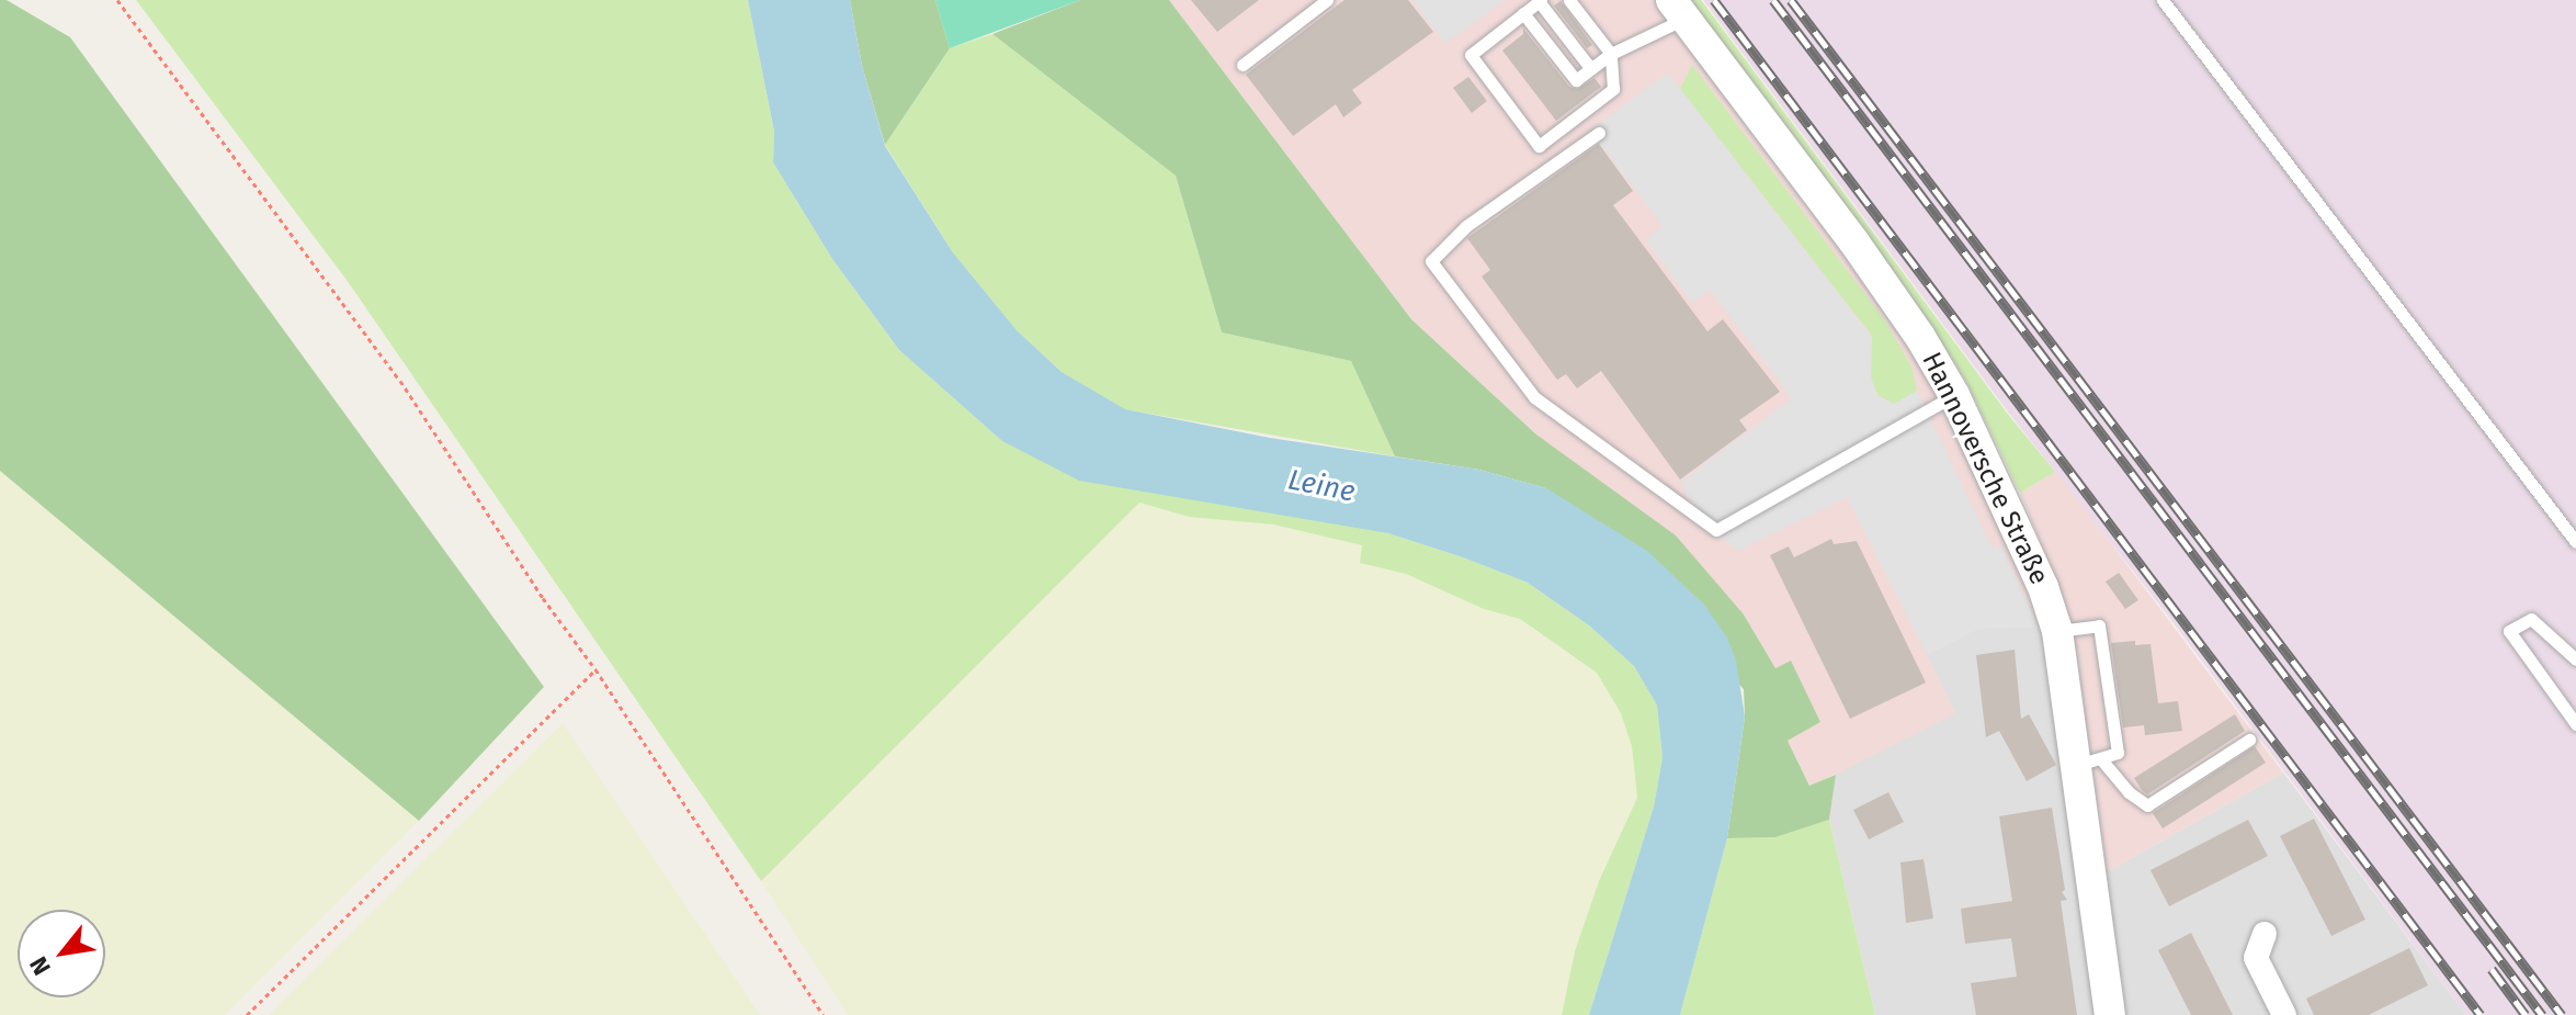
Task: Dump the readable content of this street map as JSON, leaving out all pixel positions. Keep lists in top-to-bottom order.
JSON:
{
  "streets": {
    "street": ["Hannoversche Straße"]
  },
  "water": ["Leine"],
  "north": "bottom left"
}
